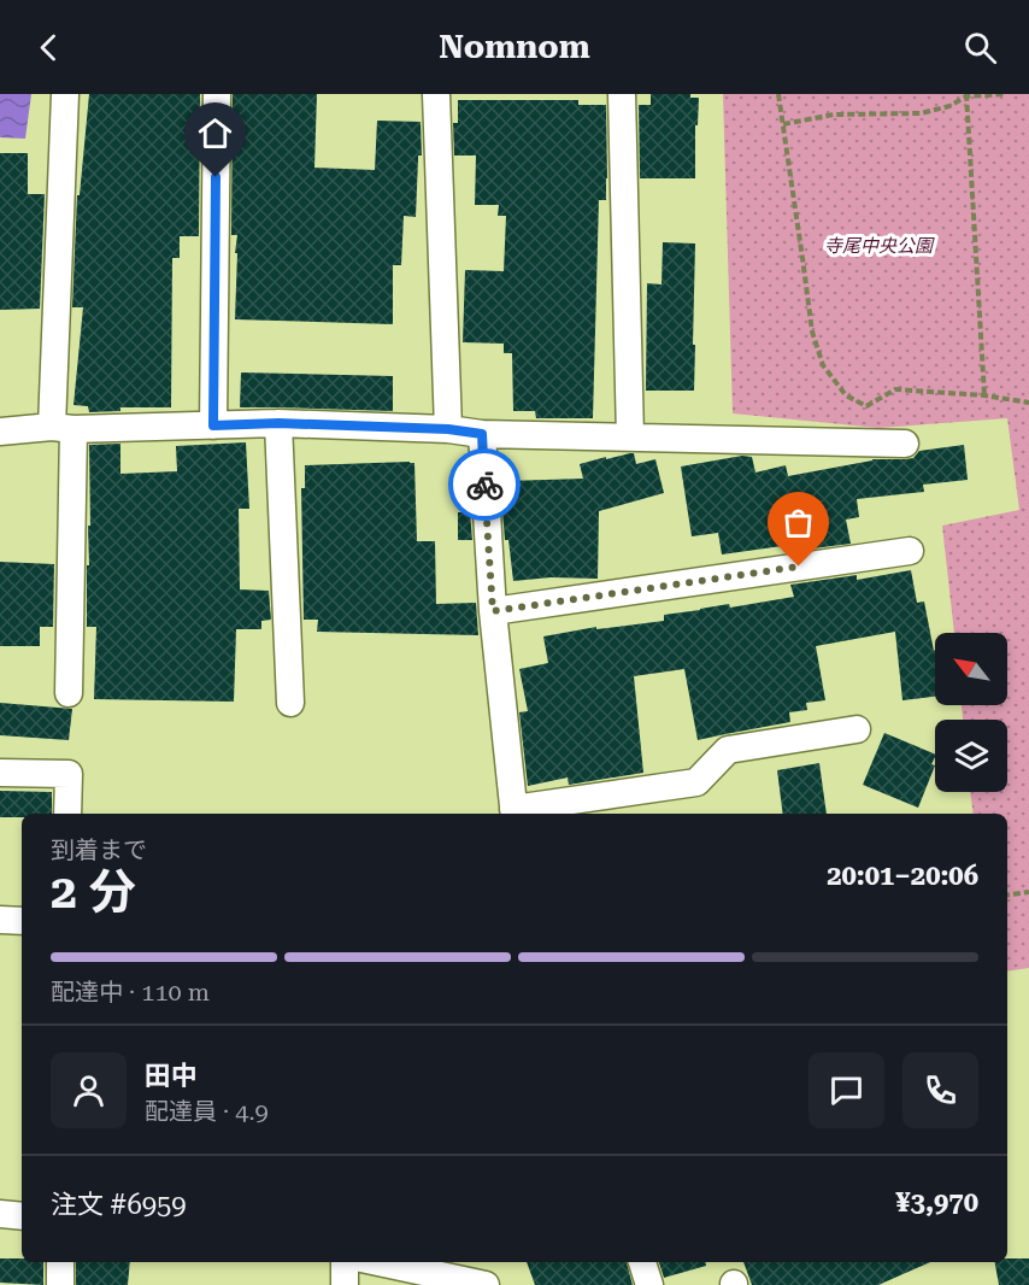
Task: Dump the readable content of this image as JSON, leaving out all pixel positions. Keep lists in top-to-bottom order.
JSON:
{
  "parks": ["寺尾中央公園"],
  "north": "top left",
  "page": {
    "header": "Nomnom",
    "heading": ["2 分", "到着まで", "20:01–20:06"],
    "panel": [
      "田中",
      "配達員 · 4.9",
      "注文 #6959",
      "¥3,970"
    ],
    "bar": "配達中 · 110 m"
  }
}
